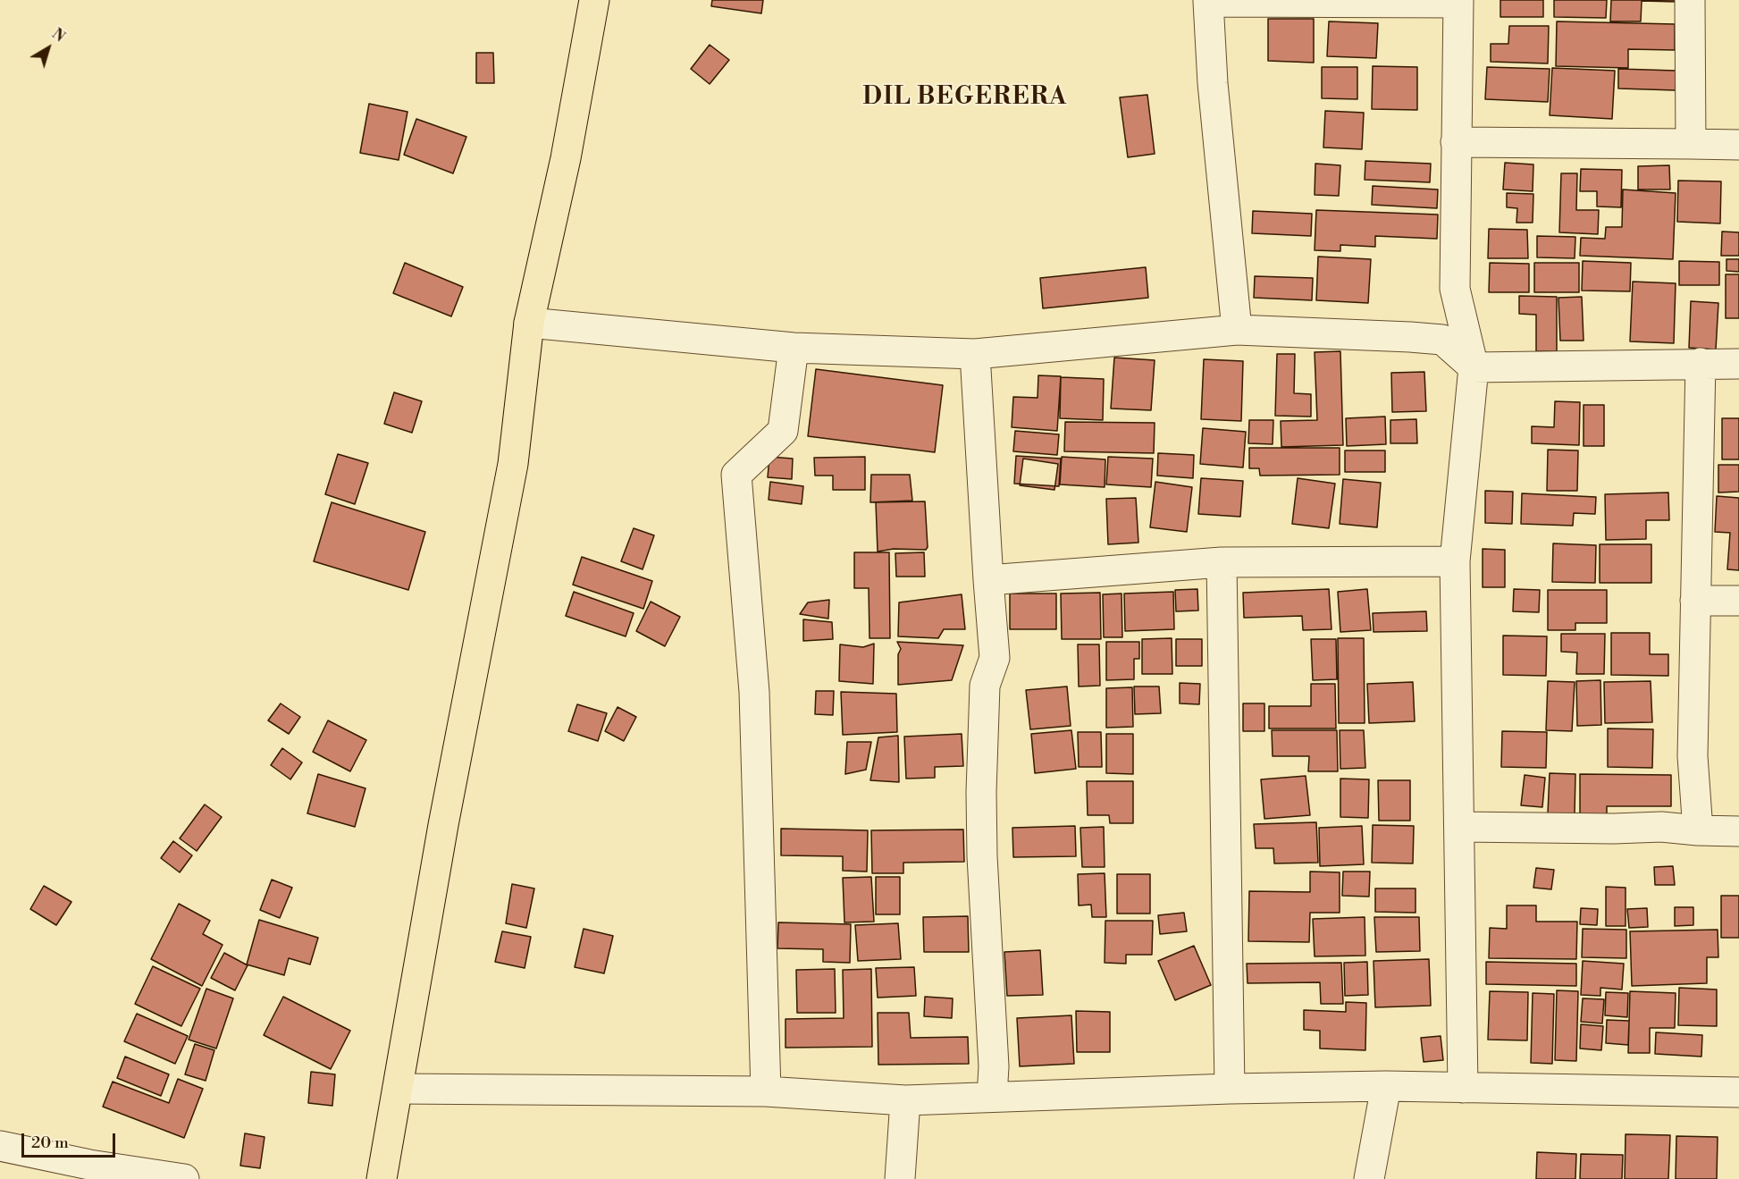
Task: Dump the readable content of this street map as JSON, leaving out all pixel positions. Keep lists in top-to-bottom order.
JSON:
{
  "districts": ["DIL BEGERERA"],
  "scale_bar": "20 m",
  "north": "top right"
}
